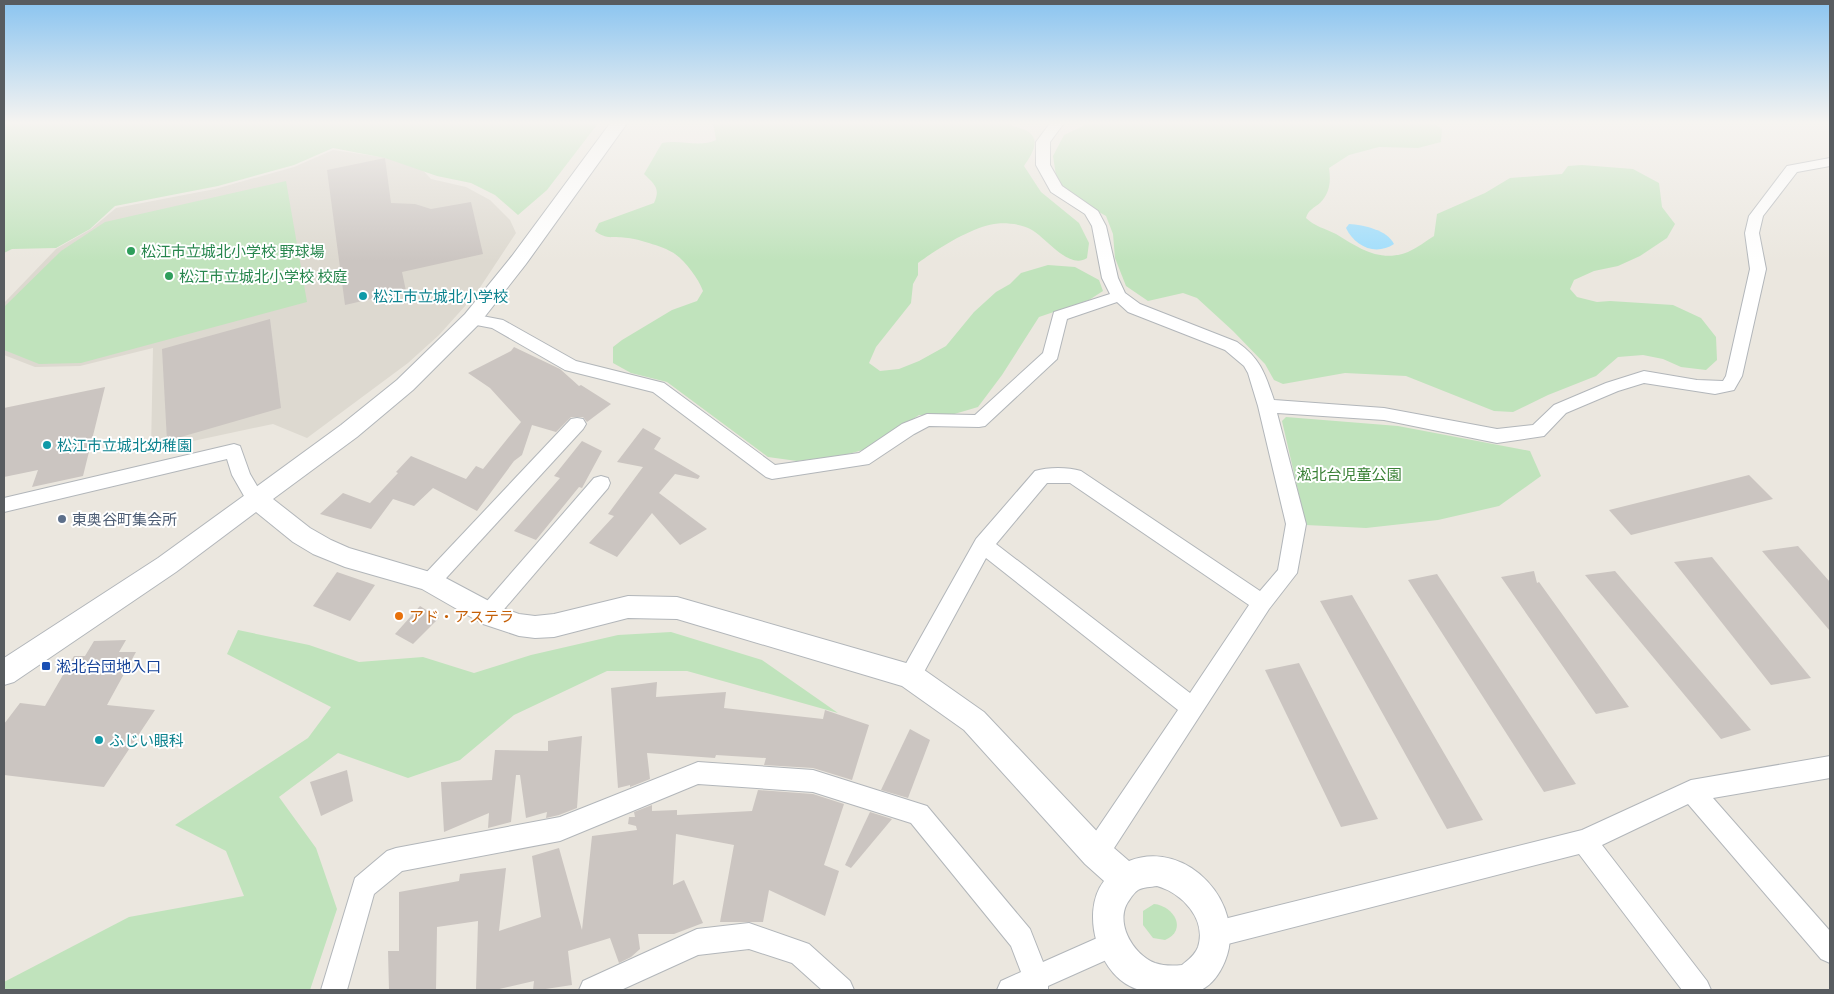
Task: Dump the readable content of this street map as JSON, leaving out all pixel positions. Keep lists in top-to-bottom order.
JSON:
{
  "parks": ["淞北台児童公園"],
  "places": {
    "other": [
      "松江市立城北小学校 野球場",
      "松江市立城北小学校 校庭",
      "松江市立城北小学校",
      "松江市立城北幼稚園",
      "東奥谷町集会所",
      "アド・アステラ",
      "ふじい眼科"
    ],
    "transit": ["淞北台団地入口"]
  }
}
